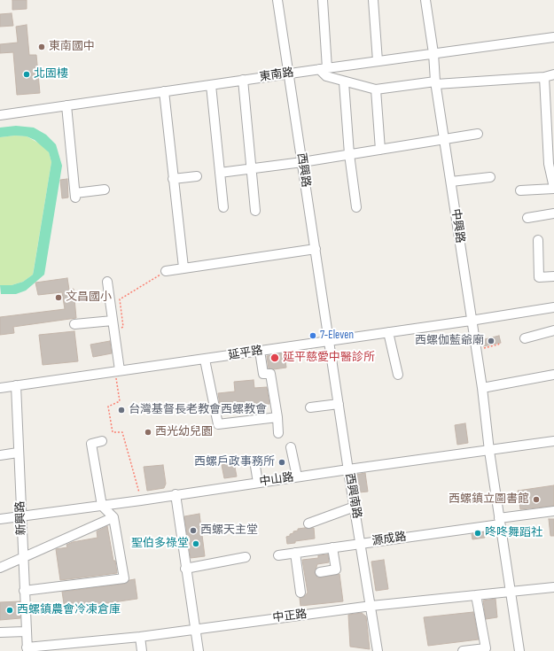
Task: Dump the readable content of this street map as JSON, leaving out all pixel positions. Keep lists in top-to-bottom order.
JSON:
{
  "streets": {
    "street": [
      "東南路",
      "西興路",
      "中興路",
      "延平路",
      "中山路",
      "西興南路",
      "新興路",
      "源成路",
      "中正路"
    ]
  },
  "crossings": [
    ["東南路", "西興路"],
    ["東南路", "中興路"],
    ["西興路", "延平路"],
    ["西興路", "西興南路"],
    ["中興路", "延平路"],
    ["中興路", "中山路"],
    ["中興路", "源成路"],
    ["中興路", "中正路"],
    ["延平路", "西興南路"],
    ["延平路", "新興路"],
    ["中山路", "西興南路"],
    ["中山路", "新興路"],
    ["西興南路", "源成路"],
    ["西興南路", "中正路"],
    ["新興路", "中正路"]
  ],
  "places": [
    "東南國中",
    "北固樓",
    "文昌國小",
    "7-Eleven",
    "西螺伽藍爺廟",
    "延平慈愛中醫診所",
    "台灣基督長老教會西螺教會",
    "西光幼兒園",
    "西螺戶政事務所",
    "西螺鎮立圖書館",
    "西螺天主堂",
    "咚咚舞蹈社",
    "聖伯多祿堂",
    "西螺鎮農會冷凍倉庫"
  ]
}
